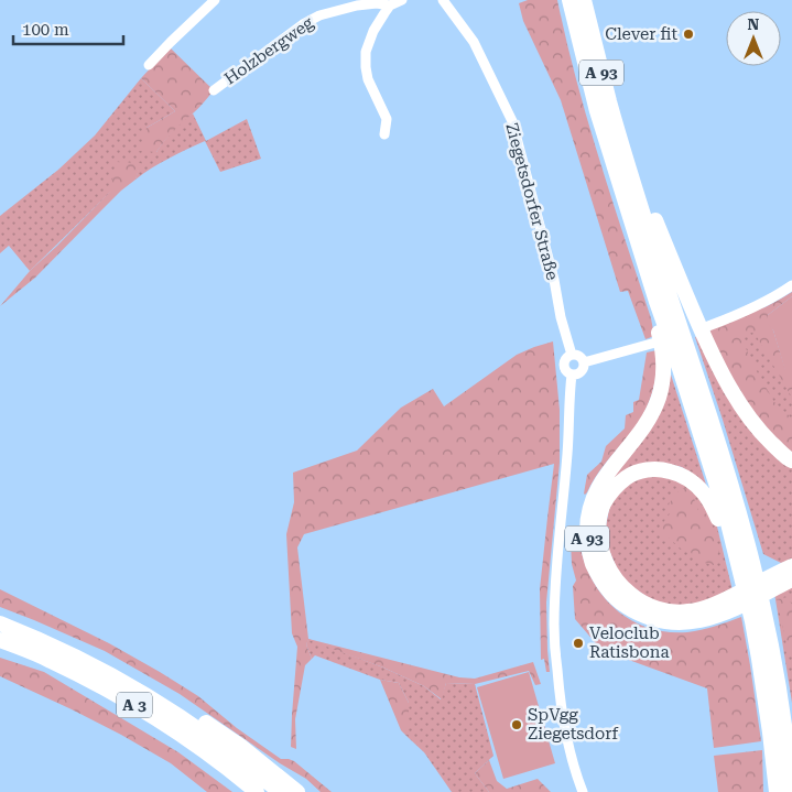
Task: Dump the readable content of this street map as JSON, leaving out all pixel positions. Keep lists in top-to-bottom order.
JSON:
{
  "streets": {
    "highway": ["A 93", "A 3"],
    "street": ["Holzbergweg", "Ziegetsdorfer Straße"]
  },
  "places": ["Clever fit", "Veloclub Ratisbona", "SpVgg Ziegetsdorf"],
  "scale_bar": "100 m",
  "north": "top"
}
